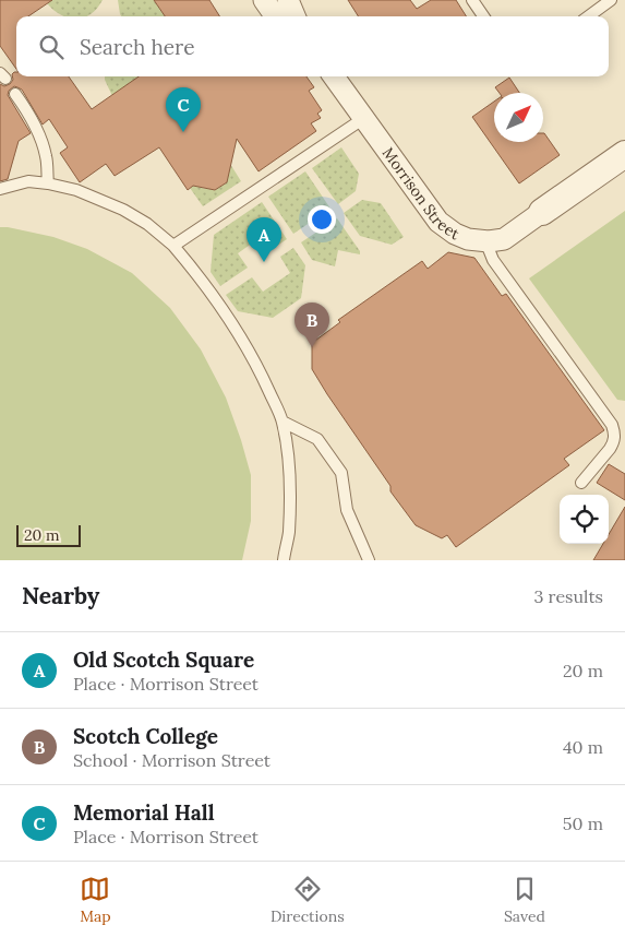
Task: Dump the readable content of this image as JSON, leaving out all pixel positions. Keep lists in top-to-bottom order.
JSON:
{
  "streets": {
    "street": ["Morrison Street"]
  },
  "scale_bar": "20 m",
  "north": "top right",
  "page": {
    "search": "Search here",
    "pins": ["C", "A", "B"],
    "scale": "20 m",
    "heading": ["Nearby", "3 results"],
    "list": [
      {
        "mark": "A",
        "name": "Old Scotch Square",
        "note": "Place · Morrison Street",
        "value": "20 m"
      },
      {
        "mark": "B",
        "name": "Scotch College",
        "note": "School · Morrison Street",
        "value": "40 m"
      },
      {
        "mark": "C",
        "name": "Memorial Hall",
        "note": "Place · Morrison Street",
        "value": "50 m"
      }
    ],
    "nav": ["Map", "Directions", "Saved"]
  }
}
